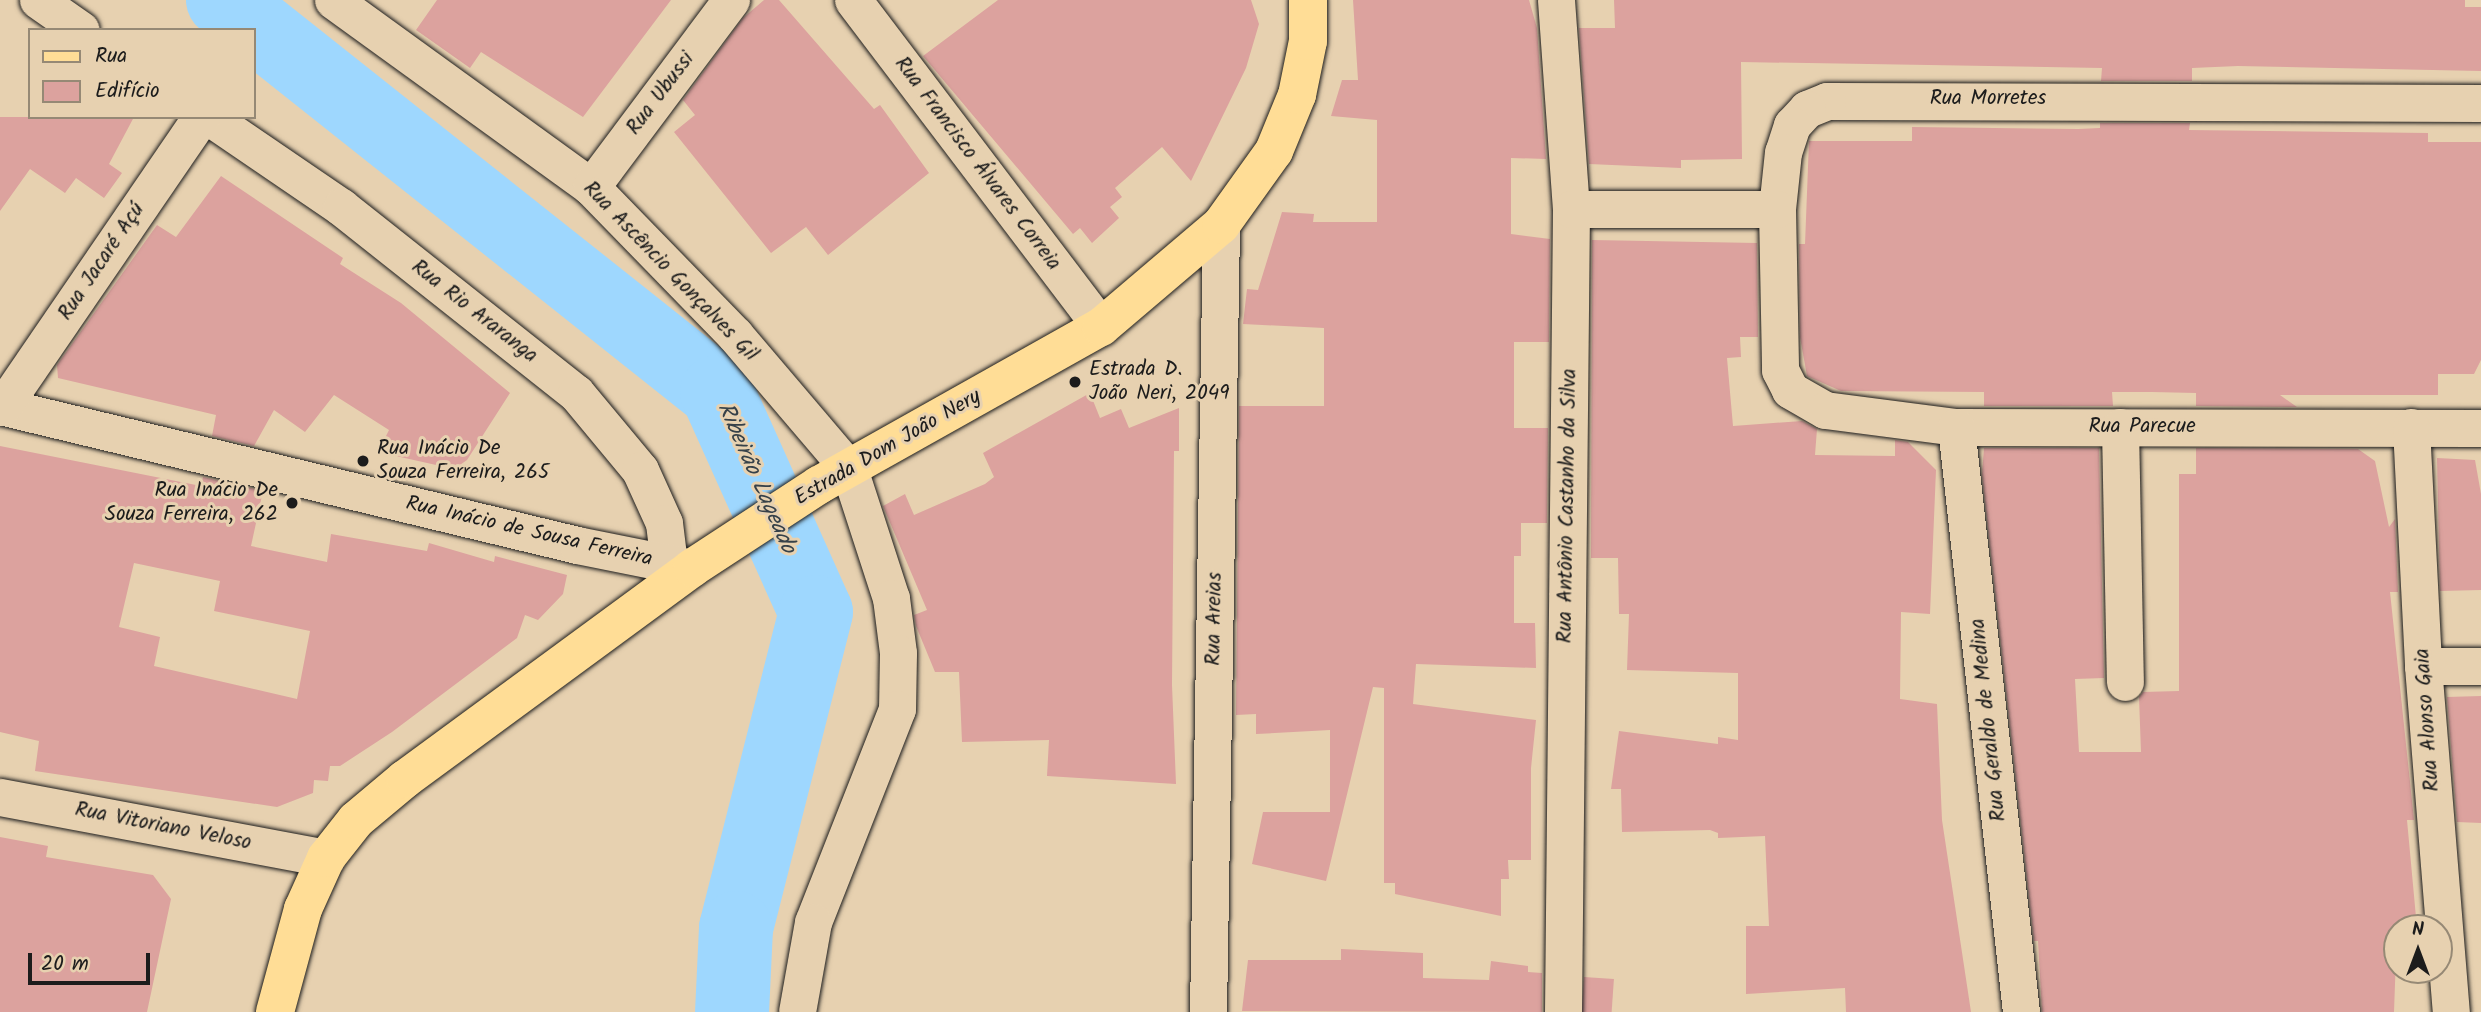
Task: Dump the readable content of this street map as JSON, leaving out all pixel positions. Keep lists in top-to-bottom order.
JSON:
{
  "streets": {
    "main road": ["Estrada Dom João Nery"],
    "street": [
      "Rua Ubussi",
      "Rua Morretes",
      "Rua Francisco Álvares Correia",
      "Rua Jacaré Açú",
      "Rua Ascêncio Gonçalves Gil",
      "Rua Rio Araranga",
      "Rua Parecue",
      "Rua Antônio Castanho da Silva",
      "Rua Inácio de Sousa Ferreira",
      "Rua Areias",
      "Rua Geraldo de Medina",
      "Rua Alonso Gaia",
      "Rua Vitoriano Veloso"
    ]
  },
  "crossings": [
    ["Rua Ubussi", "Rua Ascêncio Gonçalves Gil"],
    ["Rua Morretes", "Rua Parecue"],
    ["Rua Francisco Álvares Correia", "Estrada Dom João Nery"],
    ["Rua Jacaré Açú", "Rua Inácio de Sousa Ferreira"],
    ["Rua Ascêncio Gonçalves Gil", "Estrada Dom João Nery"],
    ["Rua Rio Araranga", "Estrada Dom João Nery"],
    ["Rua Rio Araranga", "Rua Inácio de Sousa Ferreira"],
    ["Rua Parecue", "Rua Geraldo de Medina"],
    ["Rua Parecue", "Rua Alonso Gaia"],
    ["Estrada Dom João Nery", "Rua Inácio de Sousa Ferreira"],
    ["Estrada Dom João Nery", "Rua Areias"],
    ["Estrada Dom João Nery", "Rua Vitoriano Veloso"]
  ],
  "water": ["Ribeirão Lageado"],
  "places": ["Estrada D. João Neri, 2049", "Rua Inácio De Souza Ferreira, 265", "Rua Inácio De Souza Ferreira, 262"],
  "legend": ["Rua", "Edifício"],
  "scale_bar": "20 m",
  "north": "top"
}
